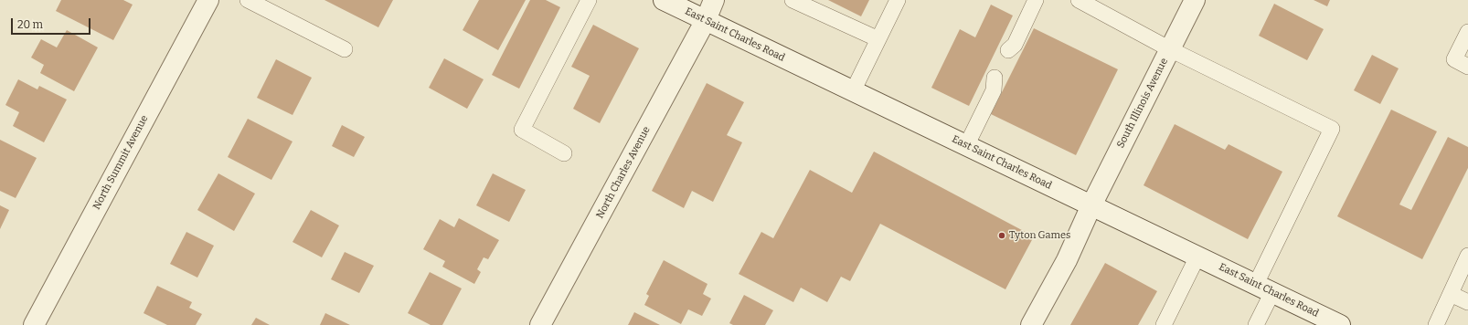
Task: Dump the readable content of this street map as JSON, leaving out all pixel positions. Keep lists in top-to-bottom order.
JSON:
{
  "streets": {
    "street": [
      "East Saint Charles Road",
      "South Illinois Avenue",
      "North Summit Avenue",
      "North Charles Avenue"
    ]
  },
  "crossings": [
    ["East Saint Charles Road", "South Illinois Avenue"],
    ["East Saint Charles Road", "North Charles Avenue"]
  ],
  "places": ["Tyton Games"],
  "scale_bar": "20 m"
}
